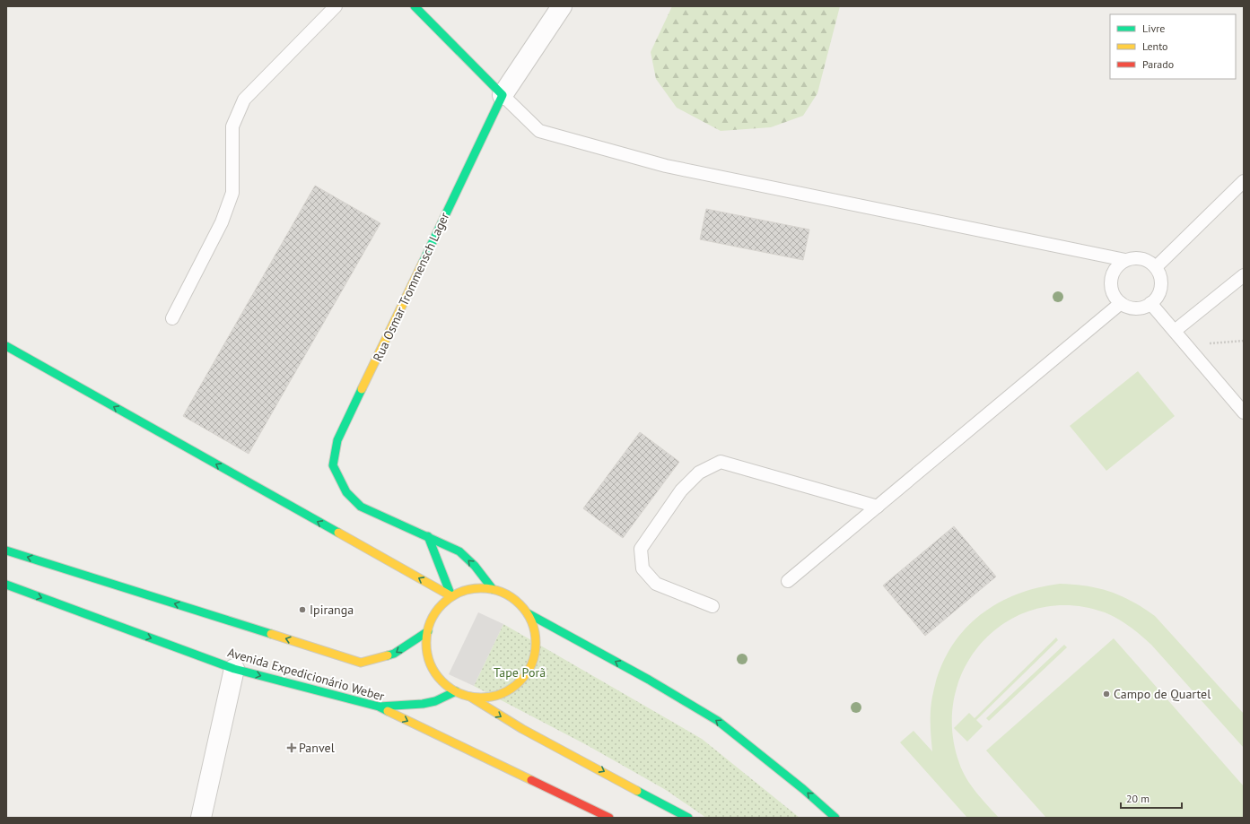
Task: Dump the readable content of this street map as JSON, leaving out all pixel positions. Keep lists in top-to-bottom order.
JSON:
{
  "streets": {
    "main road": ["Rua Osmar Trommensch Lager", "Avenida Expedicionário Weber"]
  },
  "parks": ["Tape Porã"],
  "places": {
    "other": ["Ipiranga", "Campo de Quartel"],
    "health": ["Panvel"]
  },
  "legend": ["Livre", "Lento", "Parado"],
  "scale_bar": "20 m"
}
